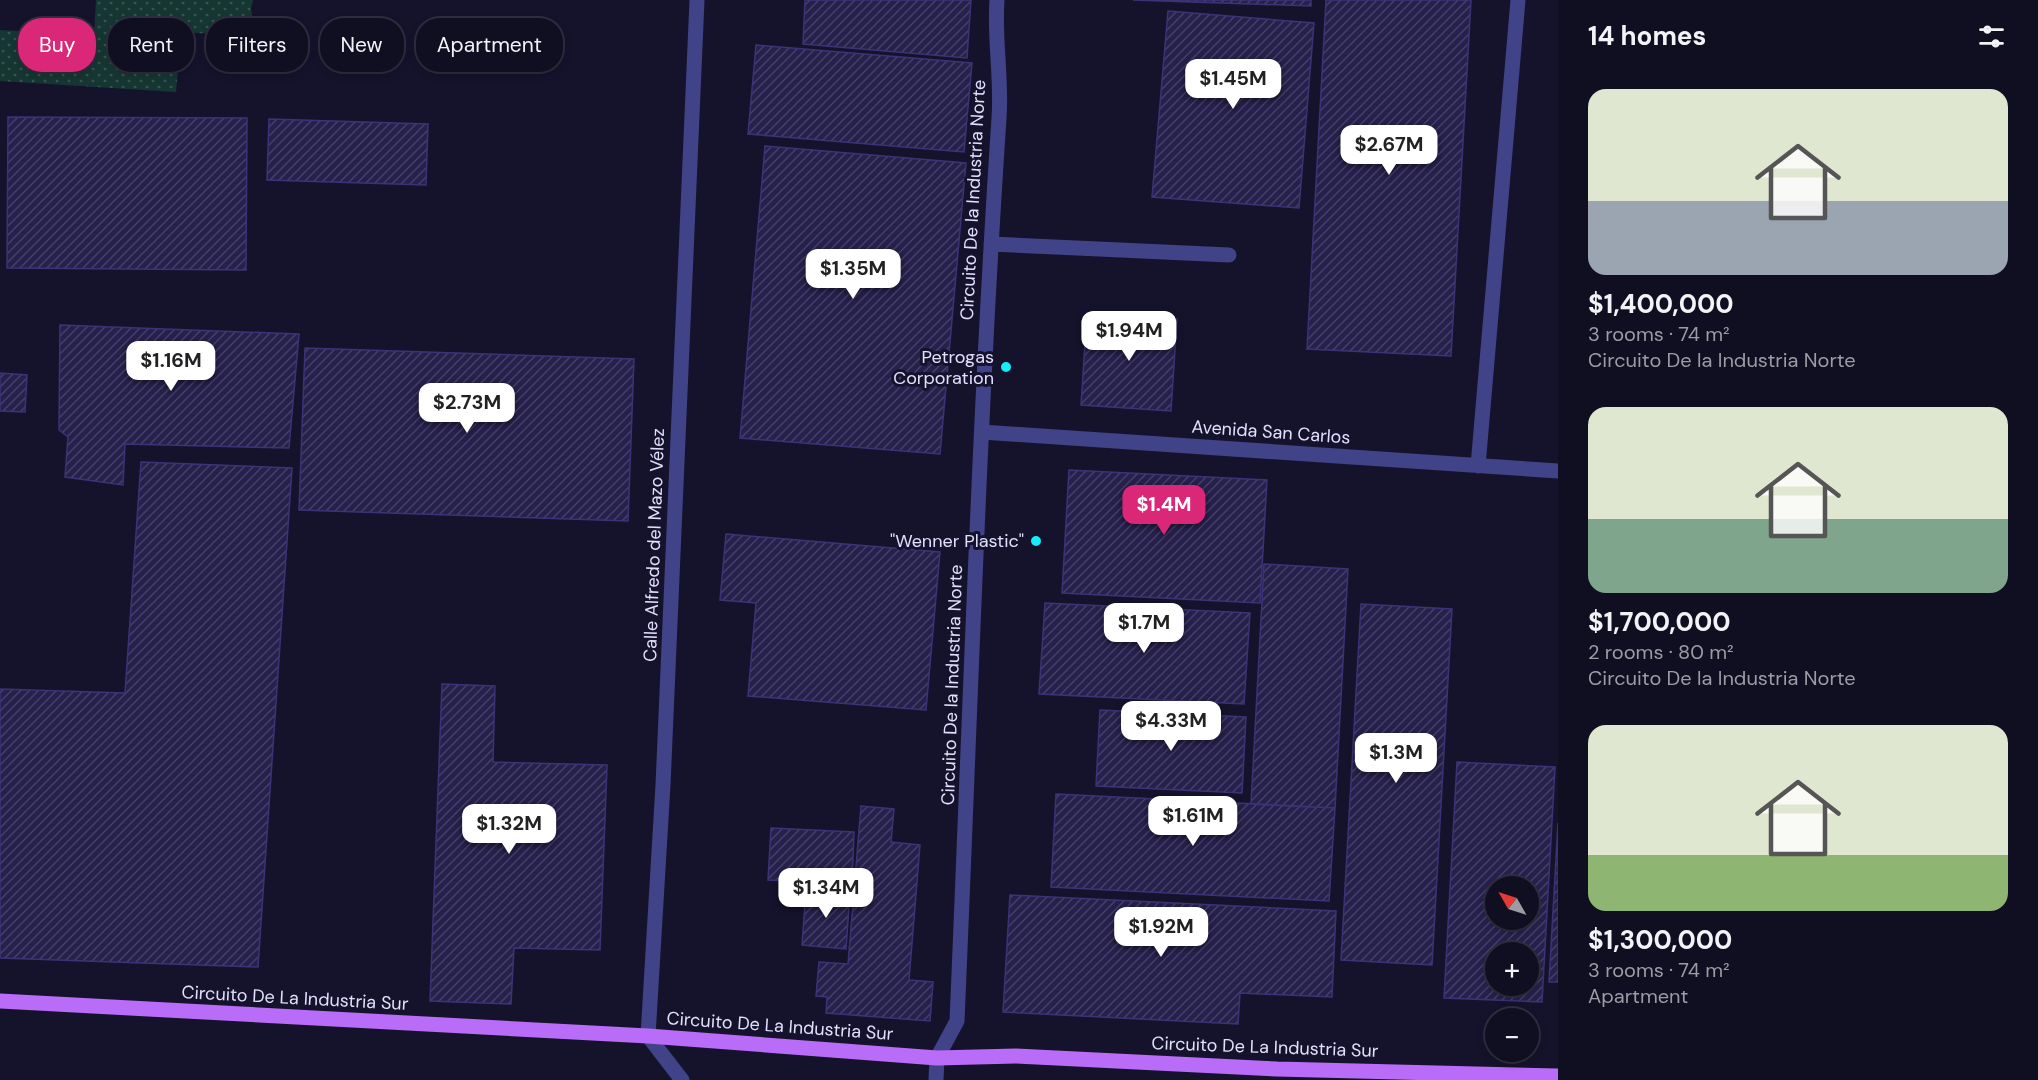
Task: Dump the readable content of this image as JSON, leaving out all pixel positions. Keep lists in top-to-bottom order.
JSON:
{
  "streets": {
    "main road": ["Circuito De La Industria Sur"],
    "street": ["Circuito De la Industria Norte", "Avenida San Carlos", "Calle Alfredo del Mazo Vélez"]
  },
  "crossings": [
    ["Circuito De la Industria Norte", "Avenida San Carlos"],
    ["Circuito De la Industria Norte", "Circuito De La Industria Sur"],
    ["Calle Alfredo del Mazo Vélez", "Circuito De La Industria Sur"]
  ],
  "places": ["Petrogas Corporation", "\"Wenner Plastic\""],
  "north": "top left",
  "page": {
    "heading": "14 homes",
    "chip": [
      "Buy",
      "Rent",
      "Filters",
      "New",
      "Apartment"
    ],
    "price": [
      "$1.45M",
      "$2.67M",
      "$1.35M",
      "$1.94M",
      "$1.16M",
      "$2.73M",
      "$1.4M",
      "$1.7M",
      "$4.33M",
      "$1.3M",
      "$1.61M",
      "$1.32M",
      "$1.34M",
      "$1.92M"
    ],
    "list": [
      {
        "name": "$1,400,000",
        "note": "3 rooms · 74 m² · Circuito De la Industria Norte"
      },
      {
        "name": "$1,700,000",
        "note": "2 rooms · 80 m² · Circuito De la Industria Norte"
      },
      {
        "name": "$1,300,000",
        "note": "3 rooms · 74 m² · Apartment"
      }
    ],
    "map_buttons": ["+", "−"]
  }
}
